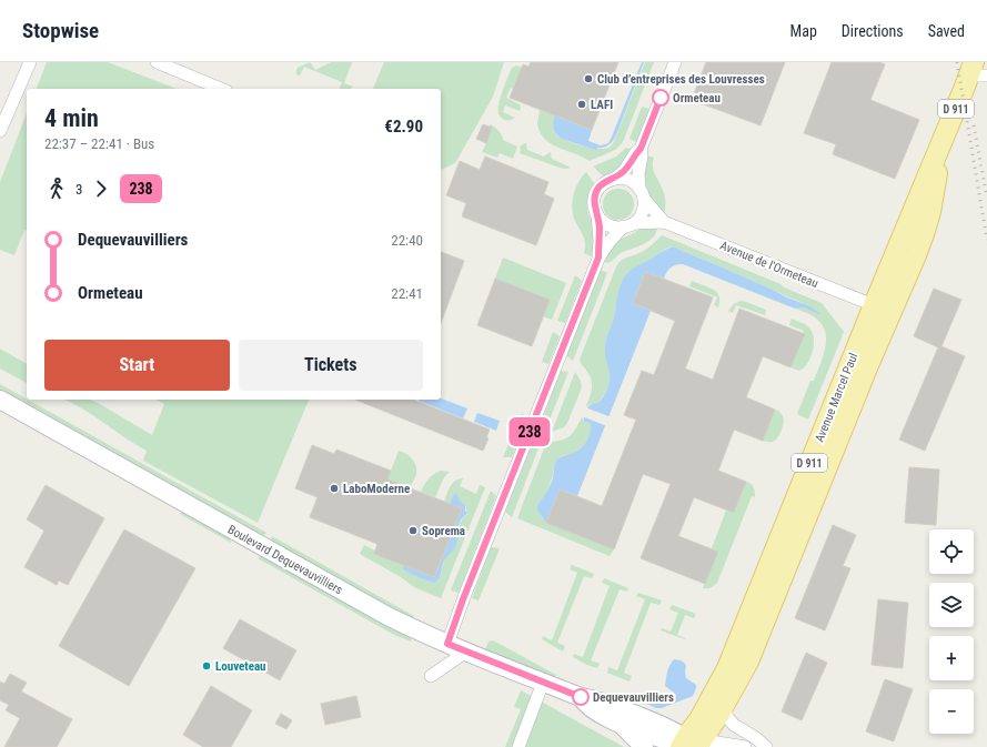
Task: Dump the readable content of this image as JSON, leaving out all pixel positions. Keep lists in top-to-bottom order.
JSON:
{
  "streets": {
    "main road": ["D 911", "Avenue Marcel Paul", "Boulevard Dequevauvilliers"],
    "street": ["Avenue de l'Ormeteau"]
  },
  "crossings": [
    ["Avenue de l'Ormeteau", "Avenue Marcel Paul"],
    ["Avenue Marcel Paul", "Boulevard Dequevauvilliers"]
  ],
  "places": [
    "Club d’entreprises des Louvresses",
    "Ormeteau",
    "LAFI",
    "LaboModerne",
    "Soprema",
    "Louveteau",
    "Dequevauvilliers"
  ],
  "lines": ["bus line 238"],
  "page": {
    "header": "Stopwise",
    "nav": ["Map", "Directions", "Saved"],
    "on_map": "238",
    "heading": ["4 min", "22:37 – 22:41 · Bus", "€2.90"],
    "legs": ["3", "238"],
    "list": [
      {
        "name": "Dequevauvilliers",
        "value": "22:40"
      },
      {
        "name": "Ormeteau",
        "value": "22:41"
      }
    ],
    "buttons": ["Start", "Tickets"],
    "map_buttons": ["+", "−"]
  }
}
